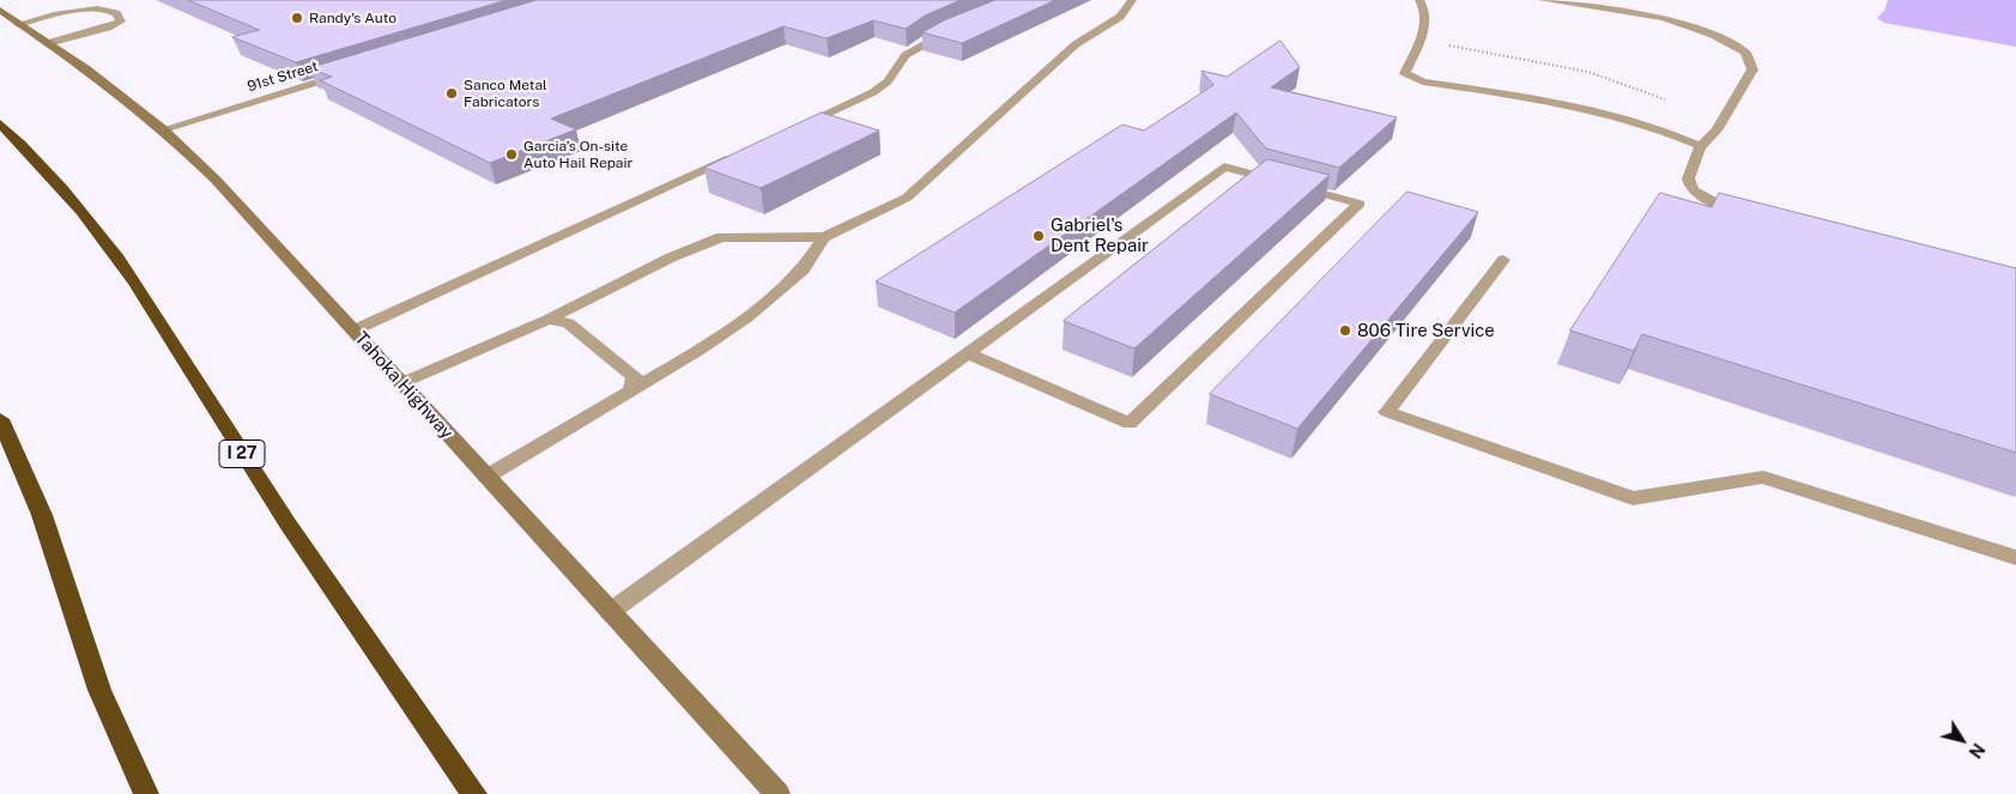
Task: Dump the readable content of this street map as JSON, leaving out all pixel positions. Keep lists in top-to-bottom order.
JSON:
{
  "streets": {
    "highway": ["I 27"],
    "main road": ["Tahoka Highway"],
    "street": ["91st Street"]
  },
  "crossings": [
    ["91st Street", "Tahoka Highway"]
  ],
  "places": [
    "Randy's Auto",
    "Sanco Metal Fabricators",
    "Garcia’s On-site Auto Hail Repair",
    "Gabriel's Dent Repair",
    "806 Tire Service"
  ],
  "north": "bottom right"
}
